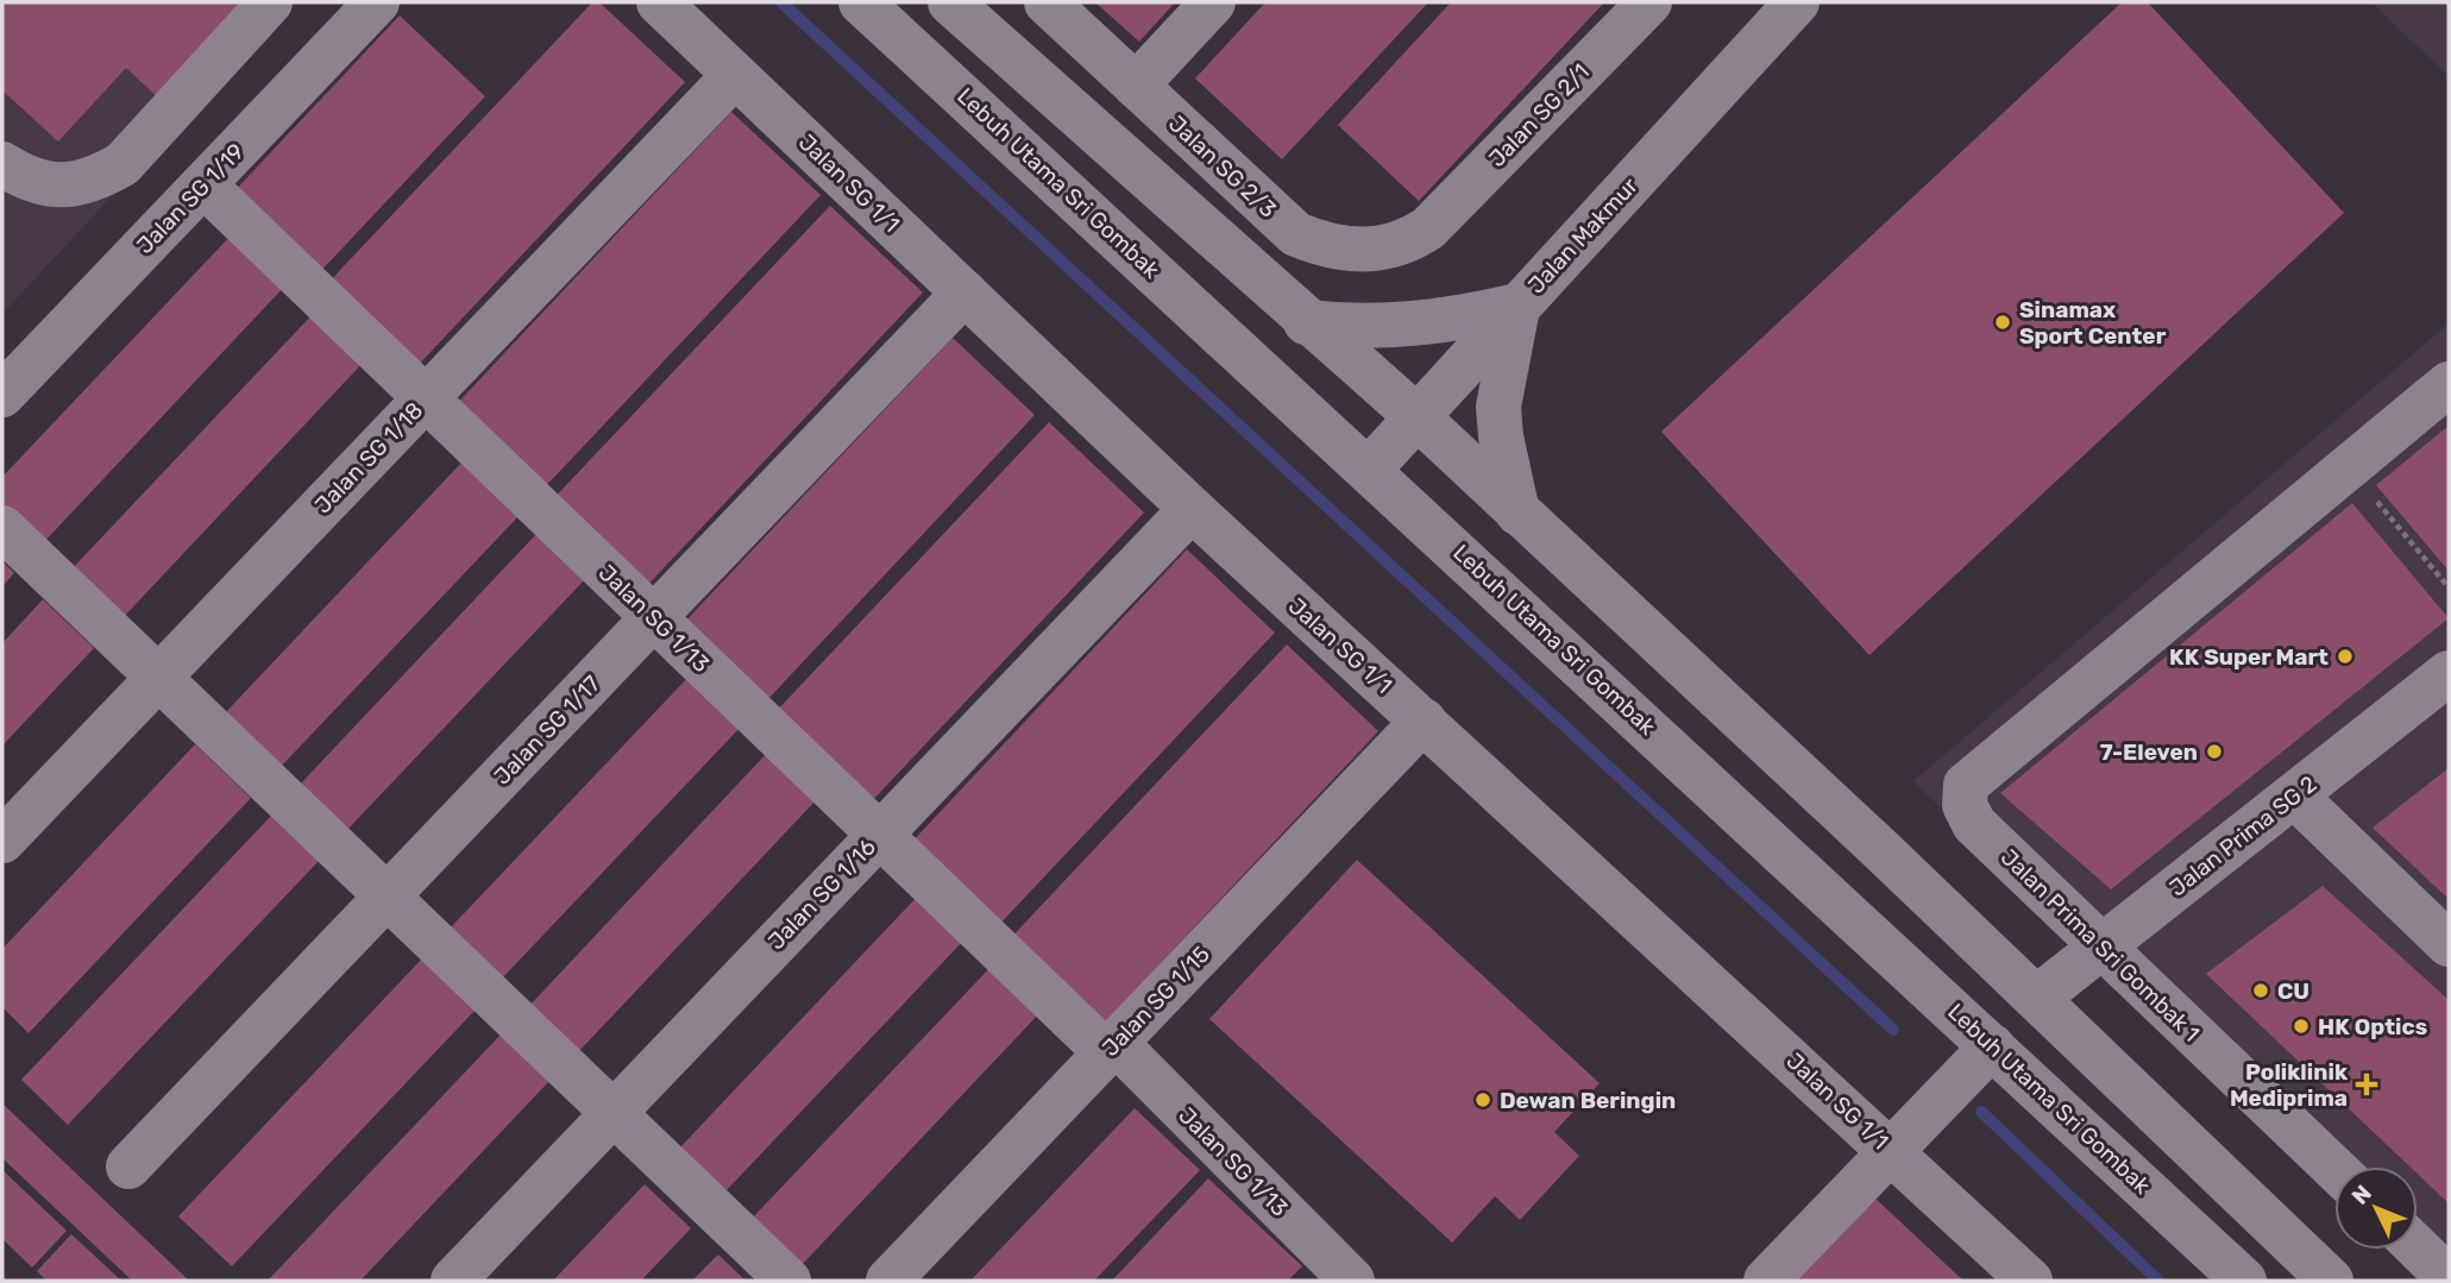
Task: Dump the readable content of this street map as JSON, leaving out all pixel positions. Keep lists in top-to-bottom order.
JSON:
{
  "streets": {
    "street": [
      "Jalan SG 2/1",
      "Jalan SG 2/3",
      "Jalan SG 1/1",
      "Lebuh Utama Sri Gombak",
      "Jalan SG 1/19",
      "Jalan Makmur",
      "Jalan SG 1/18",
      "Jalan SG 1/13",
      "Jalan SG 1/17",
      "Jalan Prima SG 2",
      "Jalan SG 1/16",
      "Jalan Prima Sri Gombak 1",
      "Jalan SG 1/15"
    ]
  },
  "crossings": [
    ["Jalan SG 2/1", "Jalan SG 2/3"],
    ["Jalan SG 1/1", "Jalan SG 1/18"],
    ["Jalan SG 1/1", "Jalan SG 1/17"],
    ["Jalan SG 1/1", "Jalan SG 1/16"],
    ["Jalan SG 1/1", "Jalan SG 1/15"],
    ["Lebuh Utama Sri Gombak", "Jalan Makmur"],
    ["Jalan SG 1/19", "Jalan SG 1/13"],
    ["Jalan SG 1/18", "Jalan SG 1/13"],
    ["Jalan SG 1/13", "Jalan SG 1/17"],
    ["Jalan SG 1/13", "Jalan SG 1/16"],
    ["Jalan SG 1/13", "Jalan SG 1/15"],
    ["Jalan Prima SG 2", "Jalan Prima Sri Gombak 1"]
  ],
  "places": {
    "other": [
      "Sinamax Sport Center",
      "KK Super Mart",
      "7-Eleven",
      "CU",
      "HK Optics",
      "Dewan Beringin"
    ],
    "health": ["Poliklinik Mediprima"]
  },
  "north": "top left"
}
